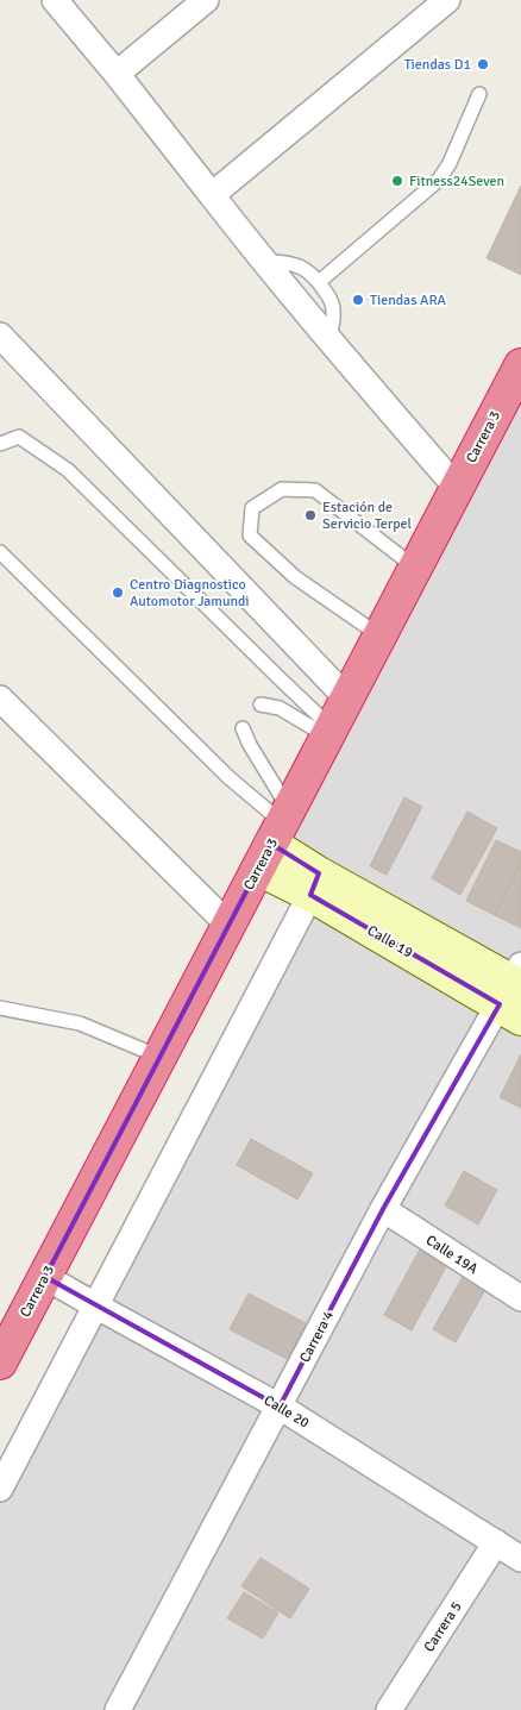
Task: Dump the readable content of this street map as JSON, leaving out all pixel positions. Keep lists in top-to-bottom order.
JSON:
{
  "streets": {
    "highway": ["Carrera 3"],
    "street": [
      "Calle 19",
      "Calle 19A",
      "Carrera 4",
      "Calle 20",
      "Carrera 5"
    ]
  },
  "crossings": [
    ["Carrera 3", "Calle 19"],
    ["Carrera 3", "Calle 20"],
    ["Calle 19", "Carrera 4"],
    ["Calle 19A", "Carrera 4"],
    ["Carrera 4", "Calle 20"],
    ["Calle 20", "Carrera 5"]
  ],
  "places": [
    "Tiendas D1",
    "Fitness24Seven",
    "Tiendas ARA",
    "Estación de Servicio Terpel",
    "Centro Diagnostico Automotor Jamundi"
  ]
}
